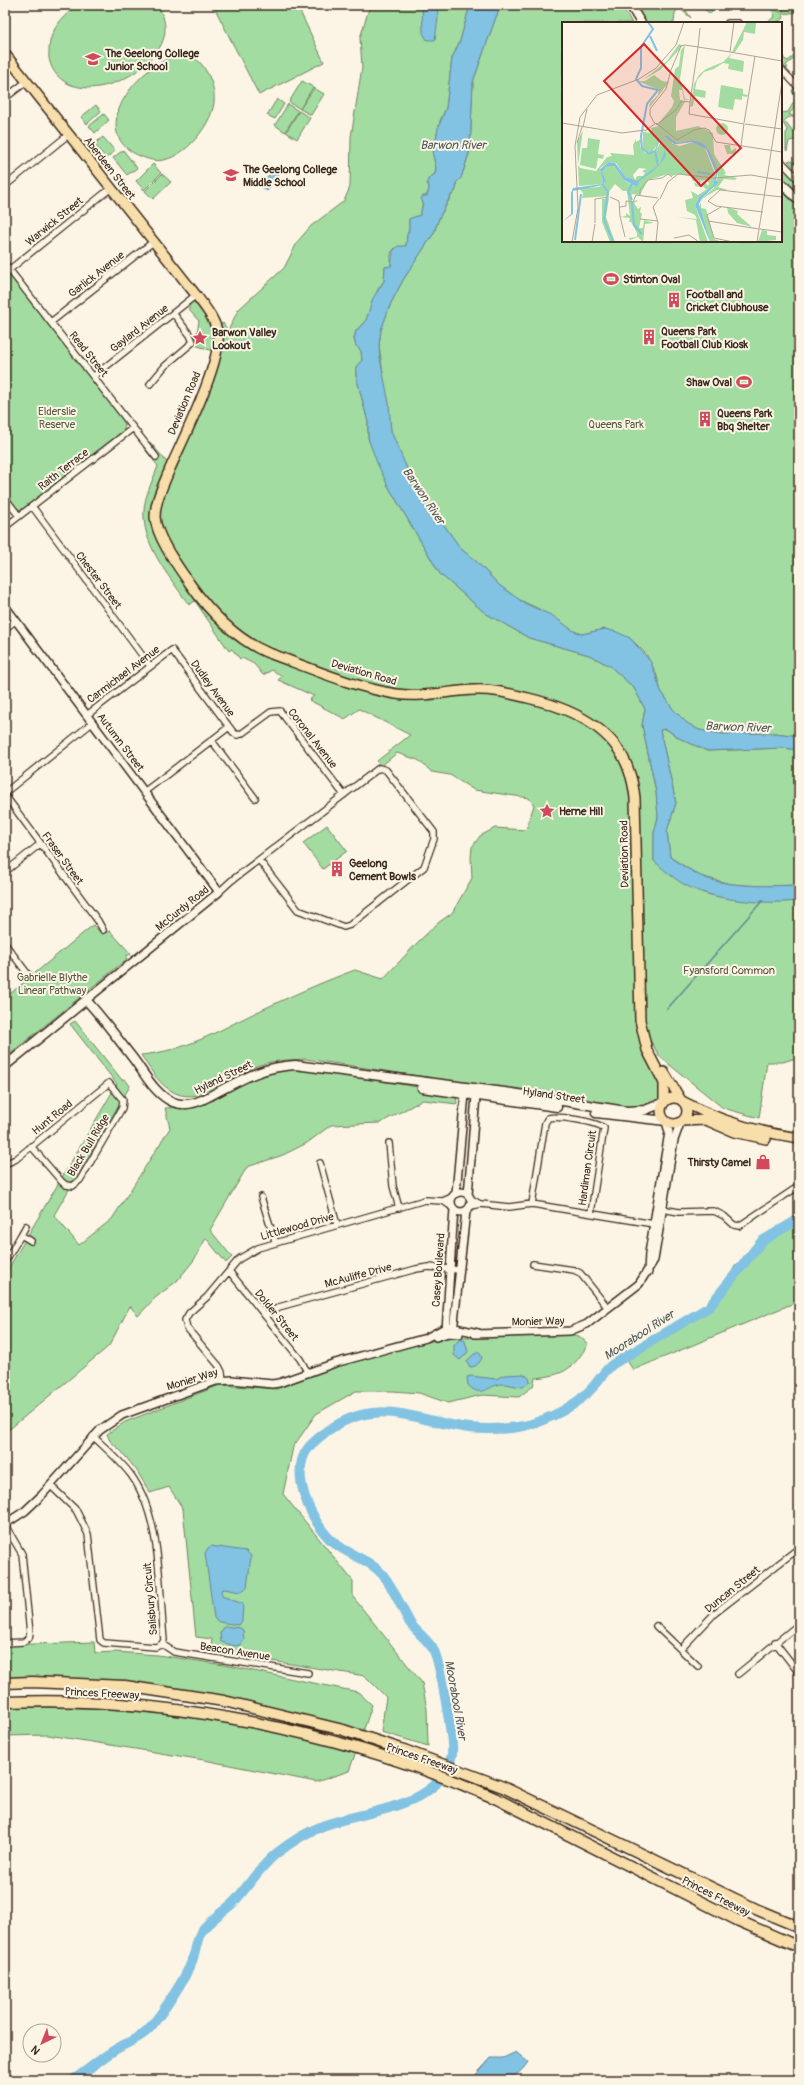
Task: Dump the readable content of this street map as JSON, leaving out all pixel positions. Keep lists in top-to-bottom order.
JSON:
{
  "streets": {
    "highway": ["Princes Freeway"],
    "main road": [
      "Aberdeen Street",
      "Deviation Road",
      "McCurdy Road",
      "Hyland Street"
    ],
    "street": [
      "Warwick Street",
      "Garlick Avenue",
      "Gaylard Avenue",
      "Read Street",
      "Raith Terrace",
      "Chester Street",
      "Carmichael Avenue",
      "Dudley Avenue",
      "Coronal Avenue",
      "Autumn Street",
      "Fraser Street",
      "Hunt Road",
      "Black Bull Ridge",
      "Hardiman Circuit",
      "Littlewood Drive",
      "Casey Boulevard",
      "McAuliffe Drive",
      "Dolder Street",
      "Monier Way",
      "Duncan Street",
      "Salisbury Circuit",
      "Beacon Avenue"
    ]
  },
  "crossings": [
    ["Aberdeen Street", "Warwick Street"],
    ["Aberdeen Street", "Garlick Avenue"],
    ["Aberdeen Street", "Gaylard Avenue"],
    ["Aberdeen Street", "Deviation Road"],
    ["Warwick Street", "Read Street"],
    ["Garlick Avenue", "Read Street"],
    ["Gaylard Avenue", "Read Street"],
    ["Gaylard Avenue", "Deviation Road"],
    ["Read Street", "Raith Terrace"],
    ["Deviation Road", "Hyland Street"],
    ["Deviation Road", "Monier Way"],
    ["Raith Terrace", "Chester Street"],
    ["Chester Street", "Carmichael Avenue"],
    ["Carmichael Avenue", "Dudley Avenue"],
    ["Carmichael Avenue", "Autumn Street"],
    ["Dudley Avenue", "Coronal Avenue"],
    ["Coronal Avenue", "McCurdy Road"],
    ["Autumn Street", "McCurdy Road"],
    ["McCurdy Road", "Hyland Street"],
    ["Hyland Street", "Casey Boulevard"],
    ["Hyland Street", "Monier Way"],
    ["Hunt Road", "Black Bull Ridge"],
    ["Littlewood Drive", "Casey Boulevard"],
    ["Littlewood Drive", "Dolder Street"],
    ["Littlewood Drive", "Monier Way"],
    ["Casey Boulevard", "McAuliffe Drive"],
    ["Casey Boulevard", "Monier Way"],
    ["McAuliffe Drive", "Dolder Street"],
    ["Dolder Street", "Monier Way"],
    ["Monier Way", "Salisbury Circuit"],
    ["Salisbury Circuit", "Beacon Avenue"]
  ],
  "water": ["Barwon River", "Moorabool River"],
  "parks": [
    "Elderslie Reserve",
    "Queens Park",
    "Fyansford Common",
    "Gabrielle Blythe Linear Pathway"
  ],
  "places": {
    "school or university": ["The Geelong College Junior School", "The Geelong College Middle School"],
    "sports": ["Stinton Oval", "Shaw Oval"],
    "building": [
      "Football and Cricket Clubhouse",
      "Queens Park Football Club Kiosk",
      "Queens Park Bbq Shelter",
      "Geelong Cement Bowls"
    ],
    "place": ["Barwon Valley Lookout", "Herne Hill"],
    "shop": ["Thirsty Camel"]
  },
  "north": "bottom left"
}
